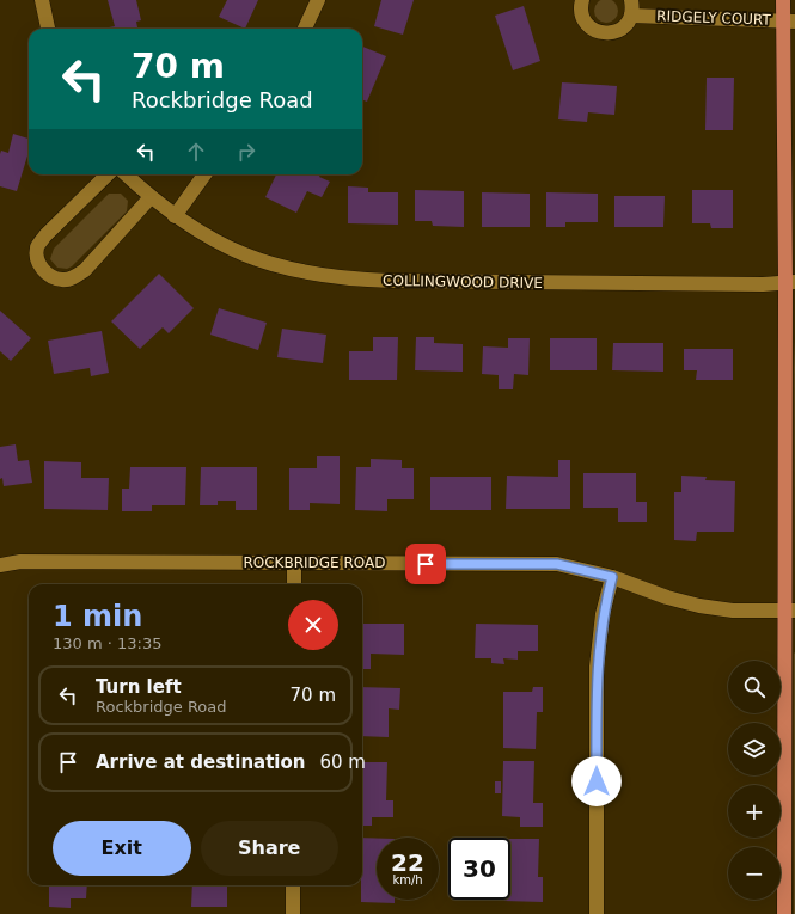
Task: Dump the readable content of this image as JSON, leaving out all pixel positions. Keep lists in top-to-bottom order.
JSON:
{
  "streets": {
    "street": ["RIDGELY COURT", "COLLINGWOOD DRIVE", "ROCKBRIDGE ROAD"]
  },
  "page": {
    "turn": ["70 m", "Rockbridge Road"],
    "heading": ["1 min", "130 m · 13:35"],
    "map_buttons": ["+", "−"],
    "list": [
      {
        "name": "Turn left",
        "note": "Rockbridge Road",
        "value": "70 m"
      },
      {
        "name": "Arrive at destination",
        "value": "60 m"
      }
    ],
    "buttons": ["Exit", "Share"],
    "speed": "22 km/h",
    "limit": "30"
  }
}
